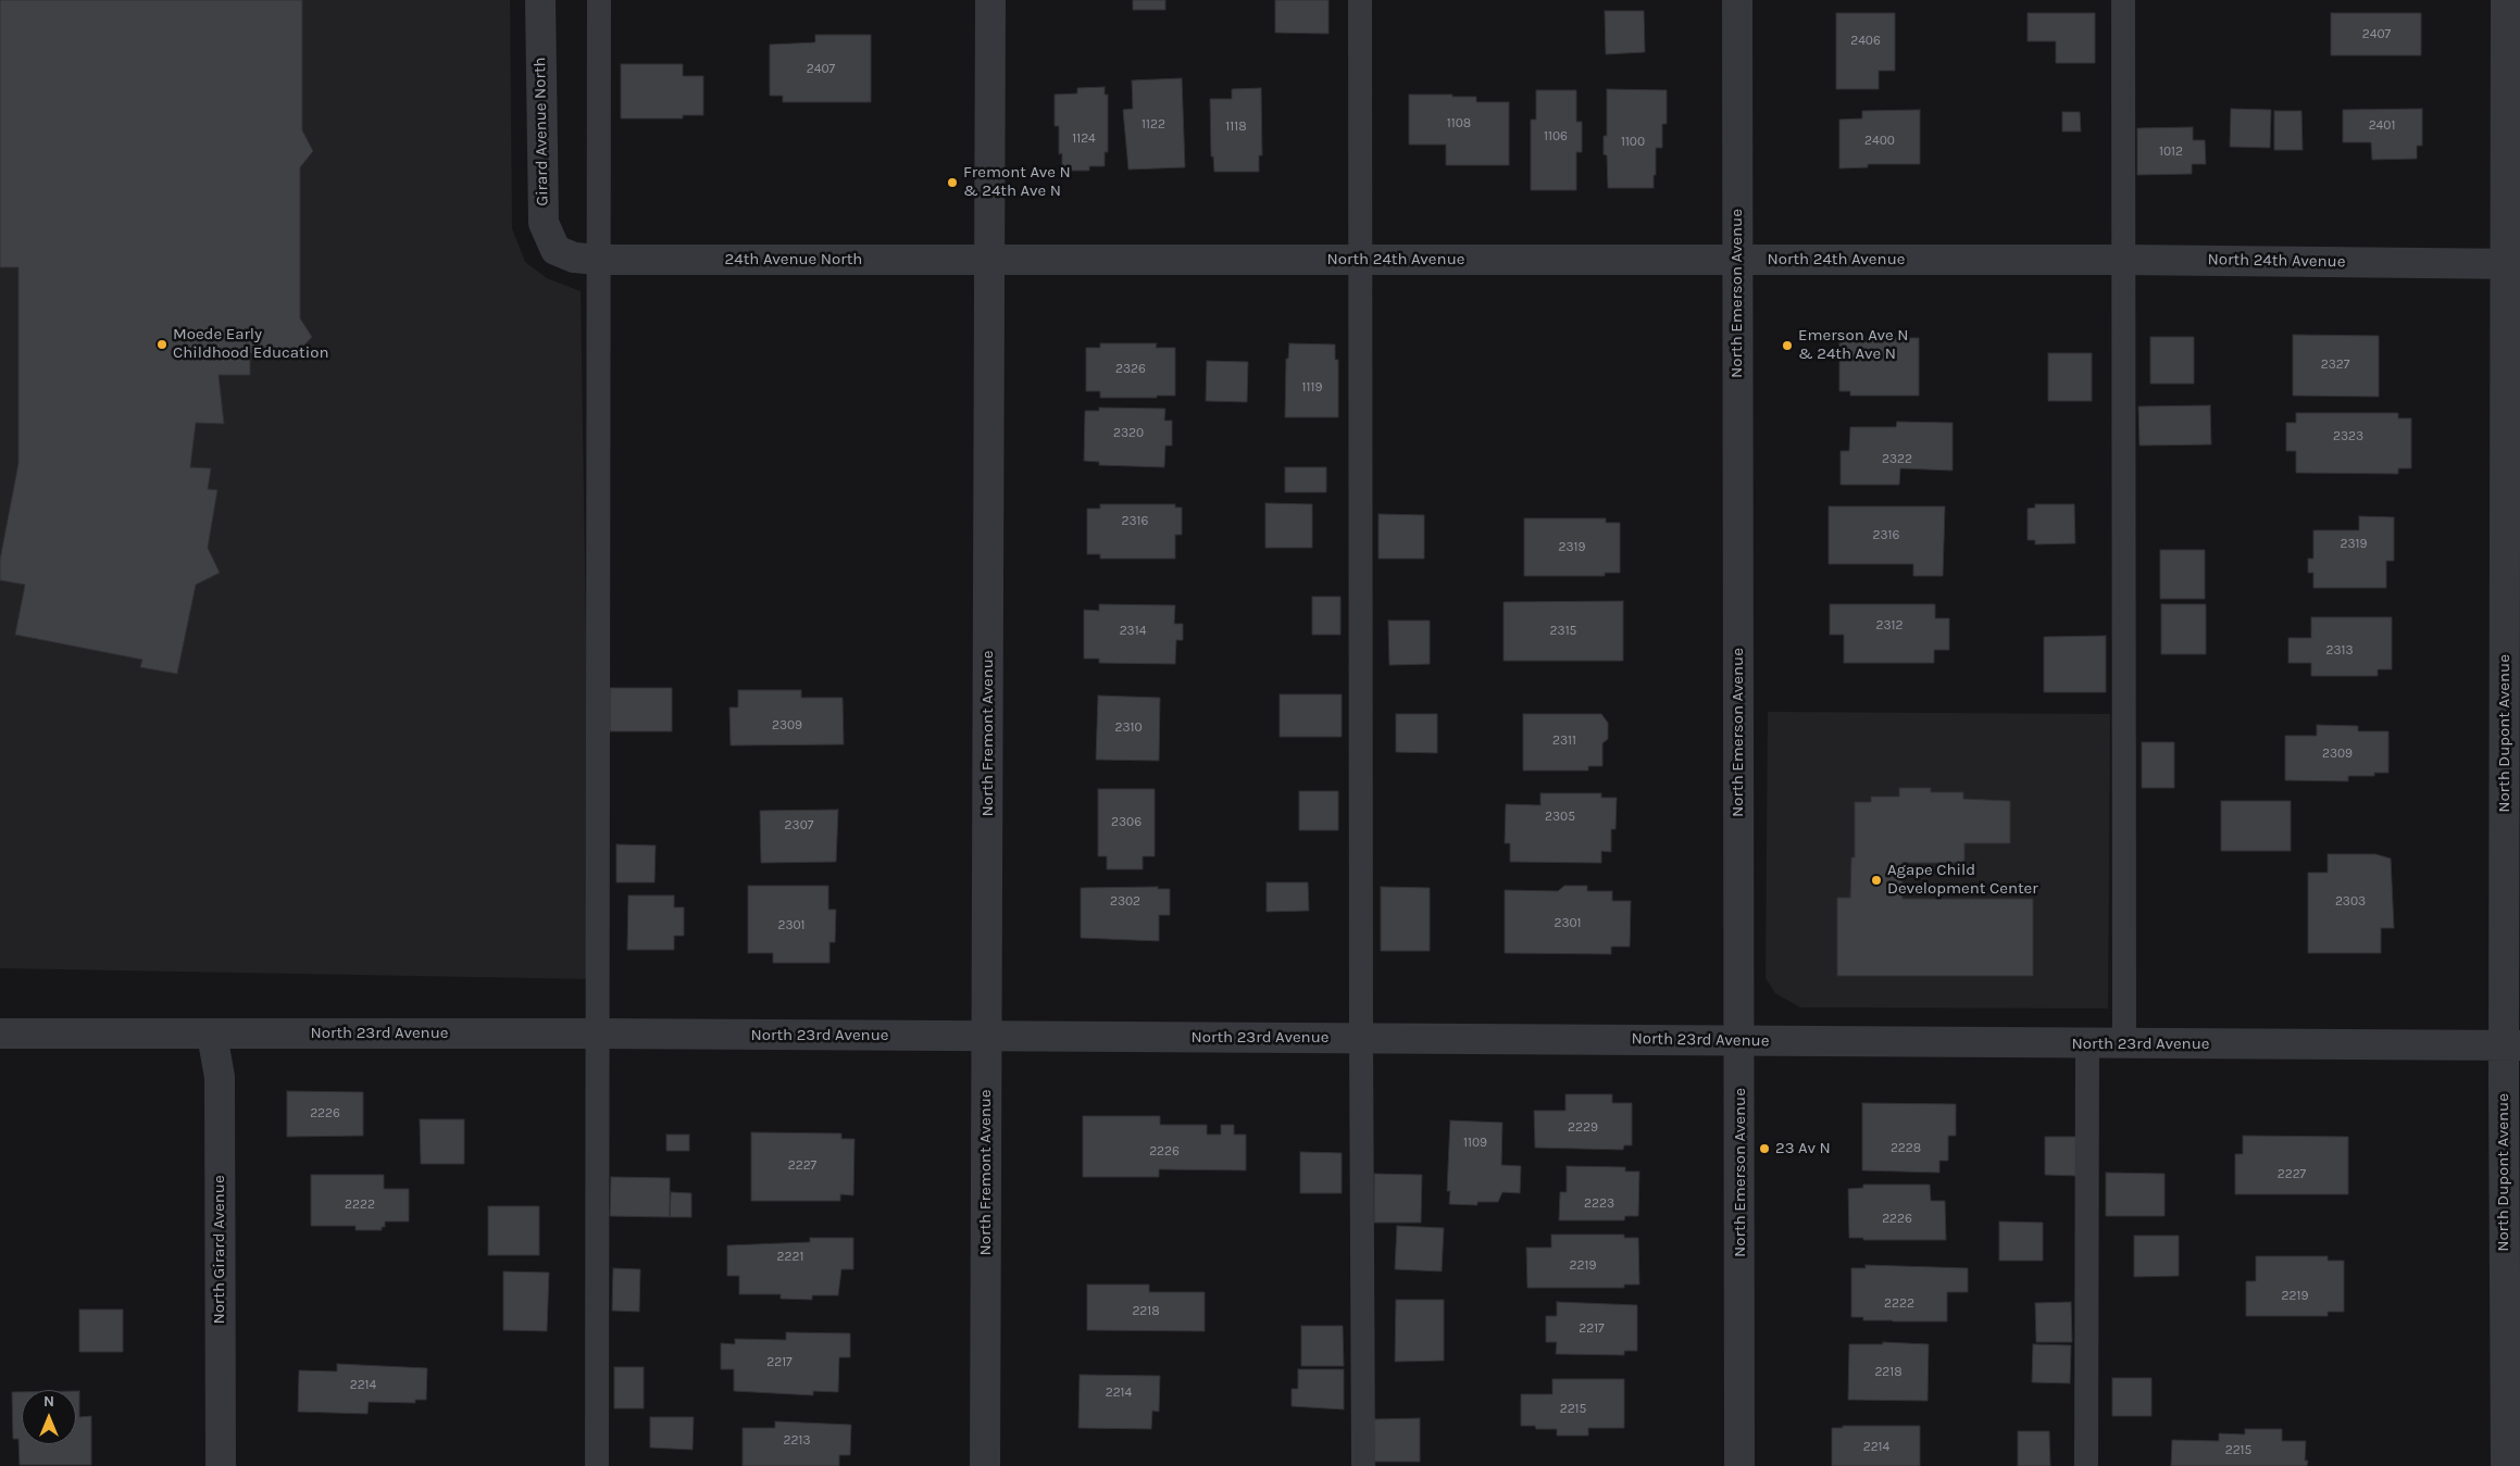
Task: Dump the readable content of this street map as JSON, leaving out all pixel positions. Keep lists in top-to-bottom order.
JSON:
{
  "streets": {
    "street": [
      "Girard Avenue North",
      "24th Avenue North",
      "North 24th Avenue",
      "North Emerson Avenue",
      "North Fremont Avenue",
      "North Dupont Avenue",
      "North 23rd Avenue",
      "North Girard Avenue"
    ]
  },
  "crossings": [
    ["Girard Avenue North", "24th Avenue North"],
    ["24th Avenue North", "North 24th Avenue"],
    ["24th Avenue North", "North Fremont Avenue"],
    ["North 24th Avenue", "North Emerson Avenue"],
    ["North 24th Avenue", "North Fremont Avenue"],
    ["North 24th Avenue", "North Dupont Avenue"],
    ["North Emerson Avenue", "North 23rd Avenue"],
    ["North Fremont Avenue", "North 23rd Avenue"],
    ["North Dupont Avenue", "North 23rd Avenue"],
    ["North 23rd Avenue", "North Girard Avenue"]
  ],
  "places": [
    "Fremont Ave N & 24th Ave N",
    "Moede Early Childhood Education",
    "Emerson Ave N & 24th Ave N",
    "Agape Child Development Center",
    "23 Av N"
  ],
  "house_numbers": [
    "2407",
    "2406",
    "2407",
    "1108",
    "1122",
    "2401",
    "1118",
    "1106",
    "1124",
    "2400",
    "1100",
    "1012",
    "2327",
    "2326",
    "1119",
    "2320",
    "2323",
    "2322",
    "2316",
    "2316",
    "2319",
    "2319",
    "2312",
    "2314",
    "2315",
    "2313",
    "2309",
    "2310",
    "2311",
    "2309",
    "2305",
    "2306",
    "2307",
    "2302",
    "2303",
    "2301",
    "2301",
    "2226",
    "2229",
    "1109",
    "2228",
    "2226",
    "2227",
    "2227",
    "2223",
    "2222",
    "2226",
    "2221",
    "2219",
    "2219",
    "2222",
    "2218",
    "2217",
    "2217",
    "2218",
    "2214",
    "2214",
    "2215",
    "2213",
    "2214",
    "2215"
  ],
  "north": "top"
}
